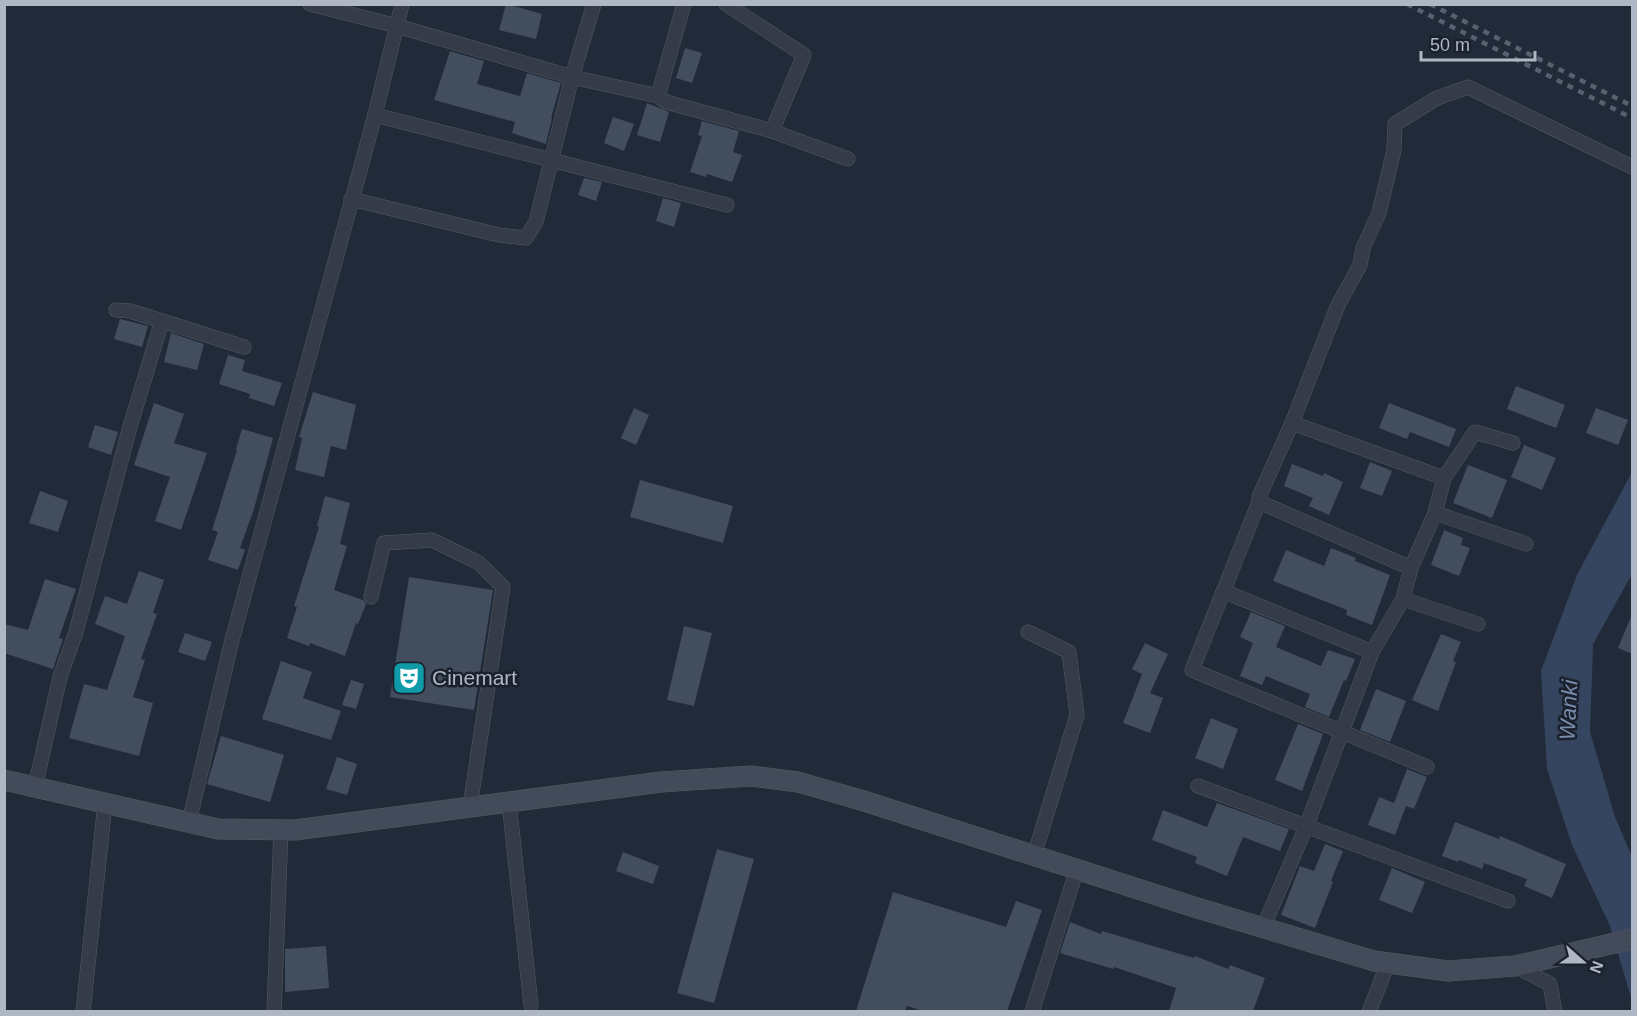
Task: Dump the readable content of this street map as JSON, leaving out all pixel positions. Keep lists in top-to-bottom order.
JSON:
{
  "water": ["Wanki"],
  "places": {
    "theatre": ["Cinemart"]
  },
  "scale_bar": "50 m",
  "north": "right"
}
